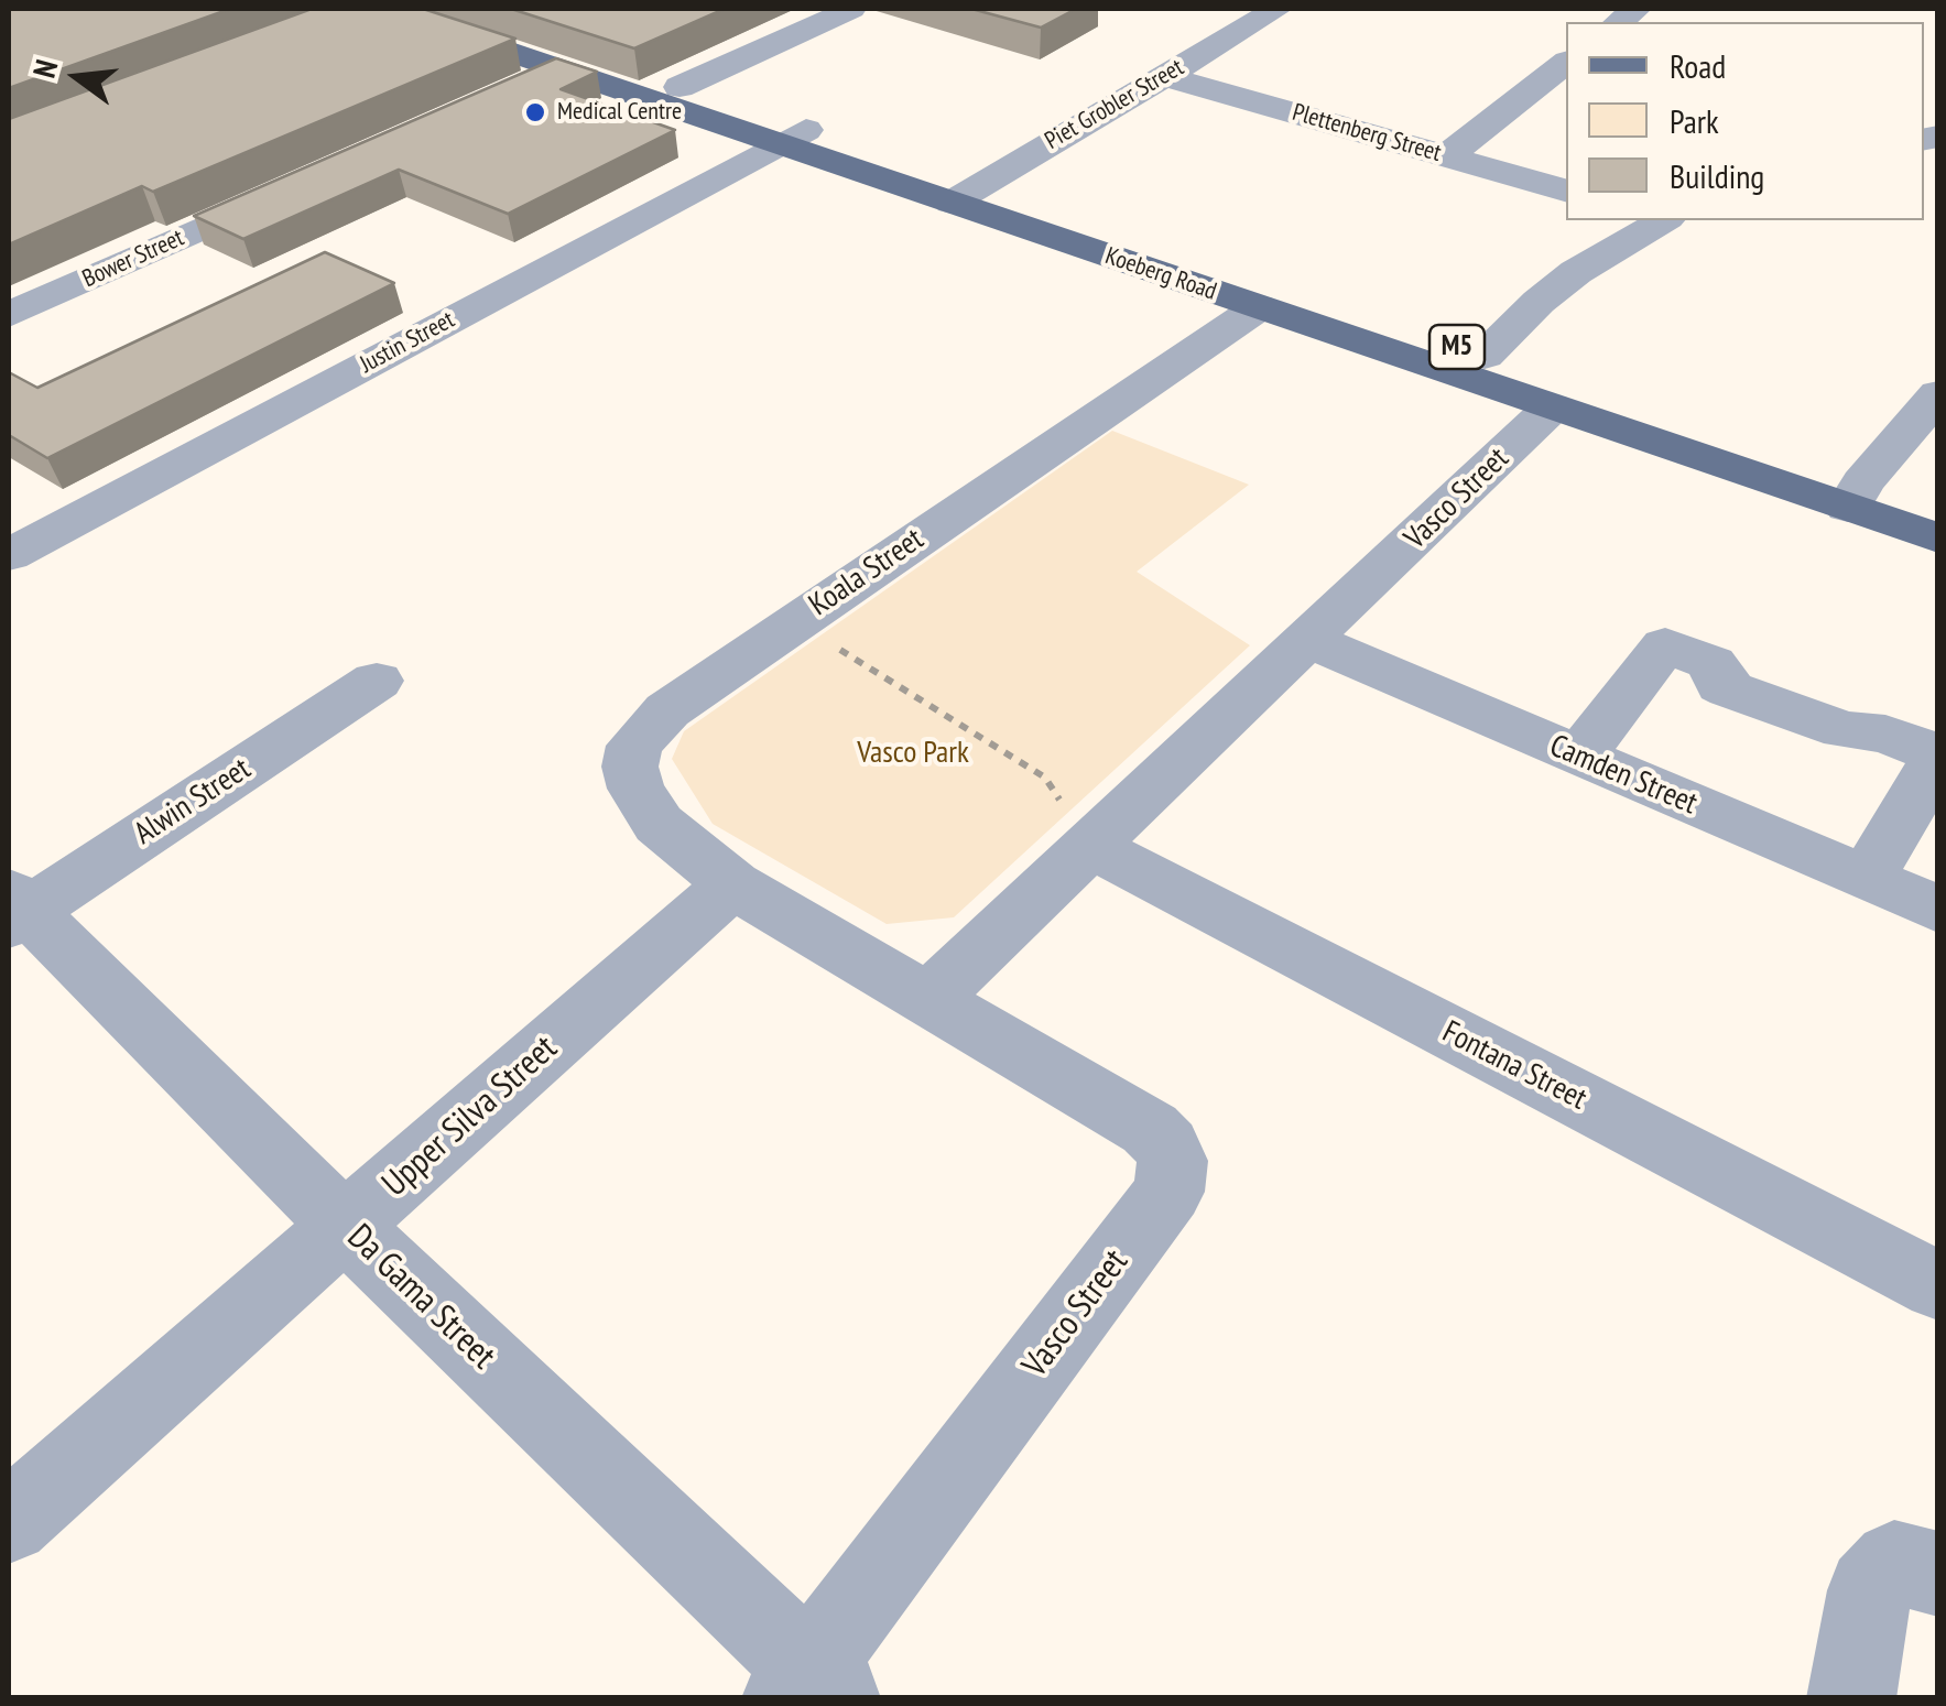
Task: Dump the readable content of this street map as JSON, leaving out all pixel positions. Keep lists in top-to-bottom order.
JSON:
{
  "streets": {
    "main road": ["Koeberg Road", "M5"],
    "street": [
      "Piet Grobler Street",
      "Plettenberg Street",
      "Bower Street",
      "Justin Street",
      "Vasco Street",
      "Koala Street",
      "Camden Street",
      "Alwin Street",
      "Fontana Street",
      "Upper Silva Street",
      "Da Gama Street"
    ]
  },
  "crossings": [
    ["Piet Grobler Street", "Plettenberg Street"],
    ["Piet Grobler Street", "Koeberg Road"],
    ["Koeberg Road", "Justin Street"],
    ["Koeberg Road", "Vasco Street"],
    ["Koeberg Road", "Koala Street"],
    ["Vasco Street", "Koala Street"],
    ["Vasco Street", "Camden Street"],
    ["Vasco Street", "Fontana Street"],
    ["Vasco Street", "Upper Silva Street"],
    ["Vasco Street", "Da Gama Street"],
    ["Koala Street", "Upper Silva Street"],
    ["Alwin Street", "Da Gama Street"],
    ["Upper Silva Street", "Da Gama Street"]
  ],
  "parks": ["Vasco Park"],
  "places": ["Medical Centre"],
  "legend": ["Road", "Park", "Building"],
  "north": "left"
}
